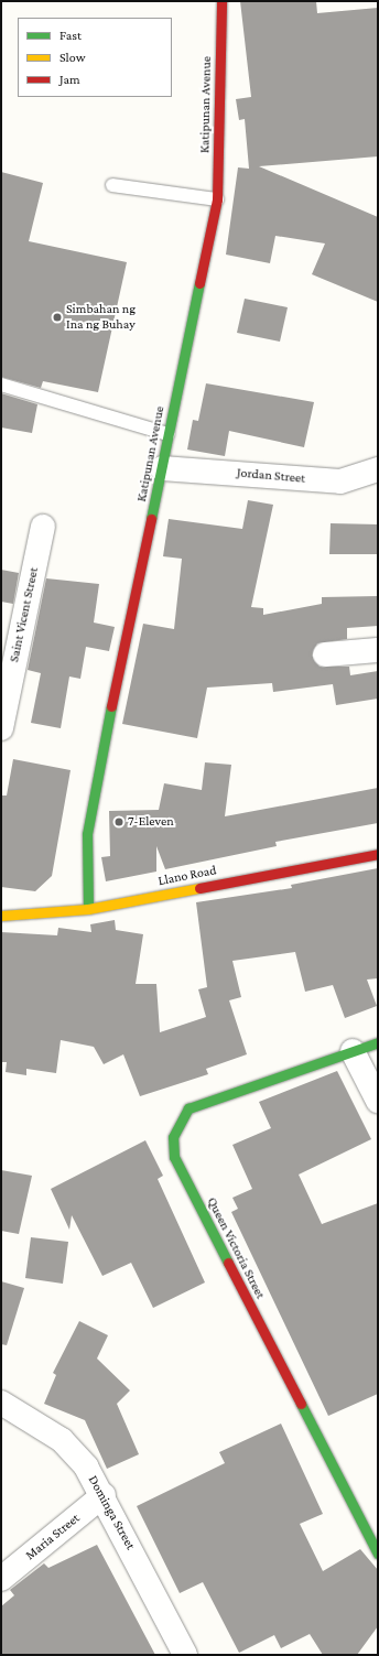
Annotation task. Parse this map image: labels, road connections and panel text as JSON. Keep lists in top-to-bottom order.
{
  "streets": {
    "street": [
      "Katipunan Avenue",
      "Jordan Street",
      "Saint Vicent Street",
      "Llano Road",
      "Queen Victoria Street",
      "Dominga Street",
      "Maria Street"
    ]
  },
  "crossings": [
    ["Katipunan Avenue", "Jordan Street"],
    ["Katipunan Avenue", "Llano Road"],
    ["Dominga Street", "Maria Street"]
  ],
  "places": ["Simbahan ng Ina ng Buhay", "7-Eleven"],
  "legend": ["Fast", "Slow", "Jam"]
}
